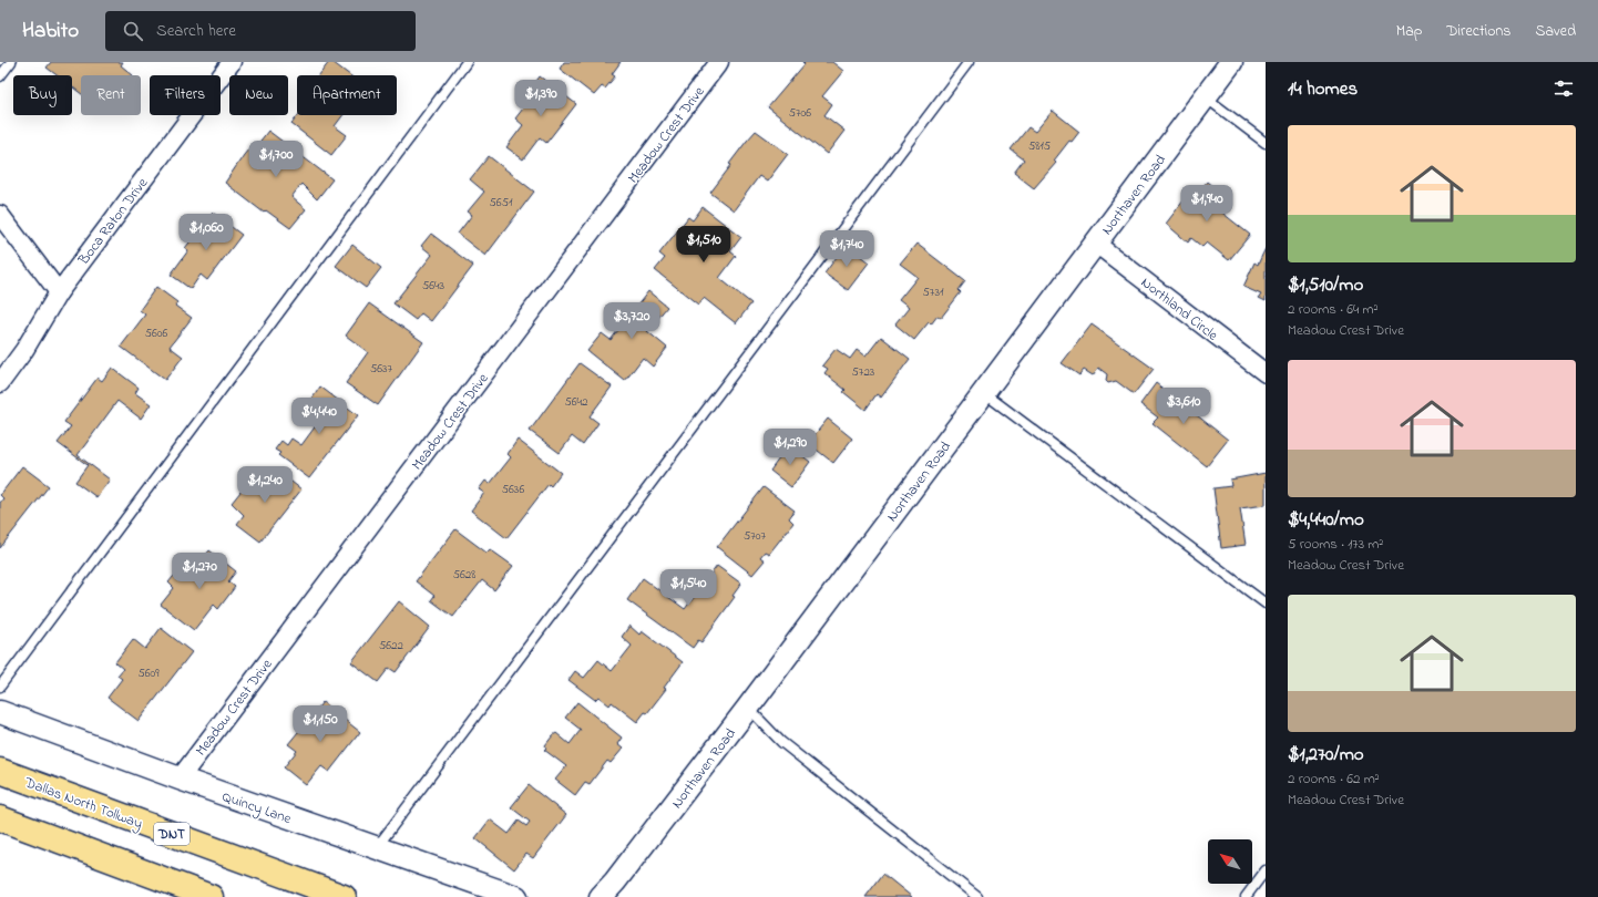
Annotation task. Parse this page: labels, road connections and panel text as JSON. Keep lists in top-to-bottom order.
{
  "streets": {
    "highway": ["Dallas North Tollway", "DNT"],
    "street": [
      "Meadow Crest Drive",
      "Northaven Road",
      "Boca Raton Drive",
      "Northland Circle",
      "Quincy Lane"
    ]
  },
  "crossings": [
    ["Meadow Crest Drive", "Quincy Lane"],
    ["Northaven Road", "Northland Circle"]
  ],
  "house_numbers": [
    "5706",
    "5815",
    "5651",
    "5643",
    "5731",
    "5606",
    "5637",
    "5723",
    "5642",
    "5636",
    "5707",
    "5628",
    "5622",
    "5609"
  ],
  "north": "top left",
  "page": {
    "header": "Habito",
    "search": "Search here",
    "nav": ["Map", "Directions", "Saved"],
    "heading": "14 homes",
    "chip": [
      "Buy",
      "Rent",
      "Filters",
      "New",
      "Apartment"
    ],
    "price": [
      "$1,390",
      "$1,700",
      "$1,940",
      "$1,060",
      "$1,510",
      "$1,740",
      "$3,720",
      "$3,610",
      "$4,440",
      "$1,290",
      "$1,240",
      "$1,270",
      "$1,540",
      "$1,150"
    ],
    "list": [
      {
        "name": "$1,510/mo",
        "note": "2 rooms · 64 m² · Meadow Crest Drive"
      },
      {
        "name": "$4,440/mo",
        "note": "5 rooms · 173 m² · Meadow Crest Drive"
      },
      {
        "name": "$1,270/mo",
        "note": "2 rooms · 62 m² · Meadow Crest Drive"
      }
    ]
  }
}
